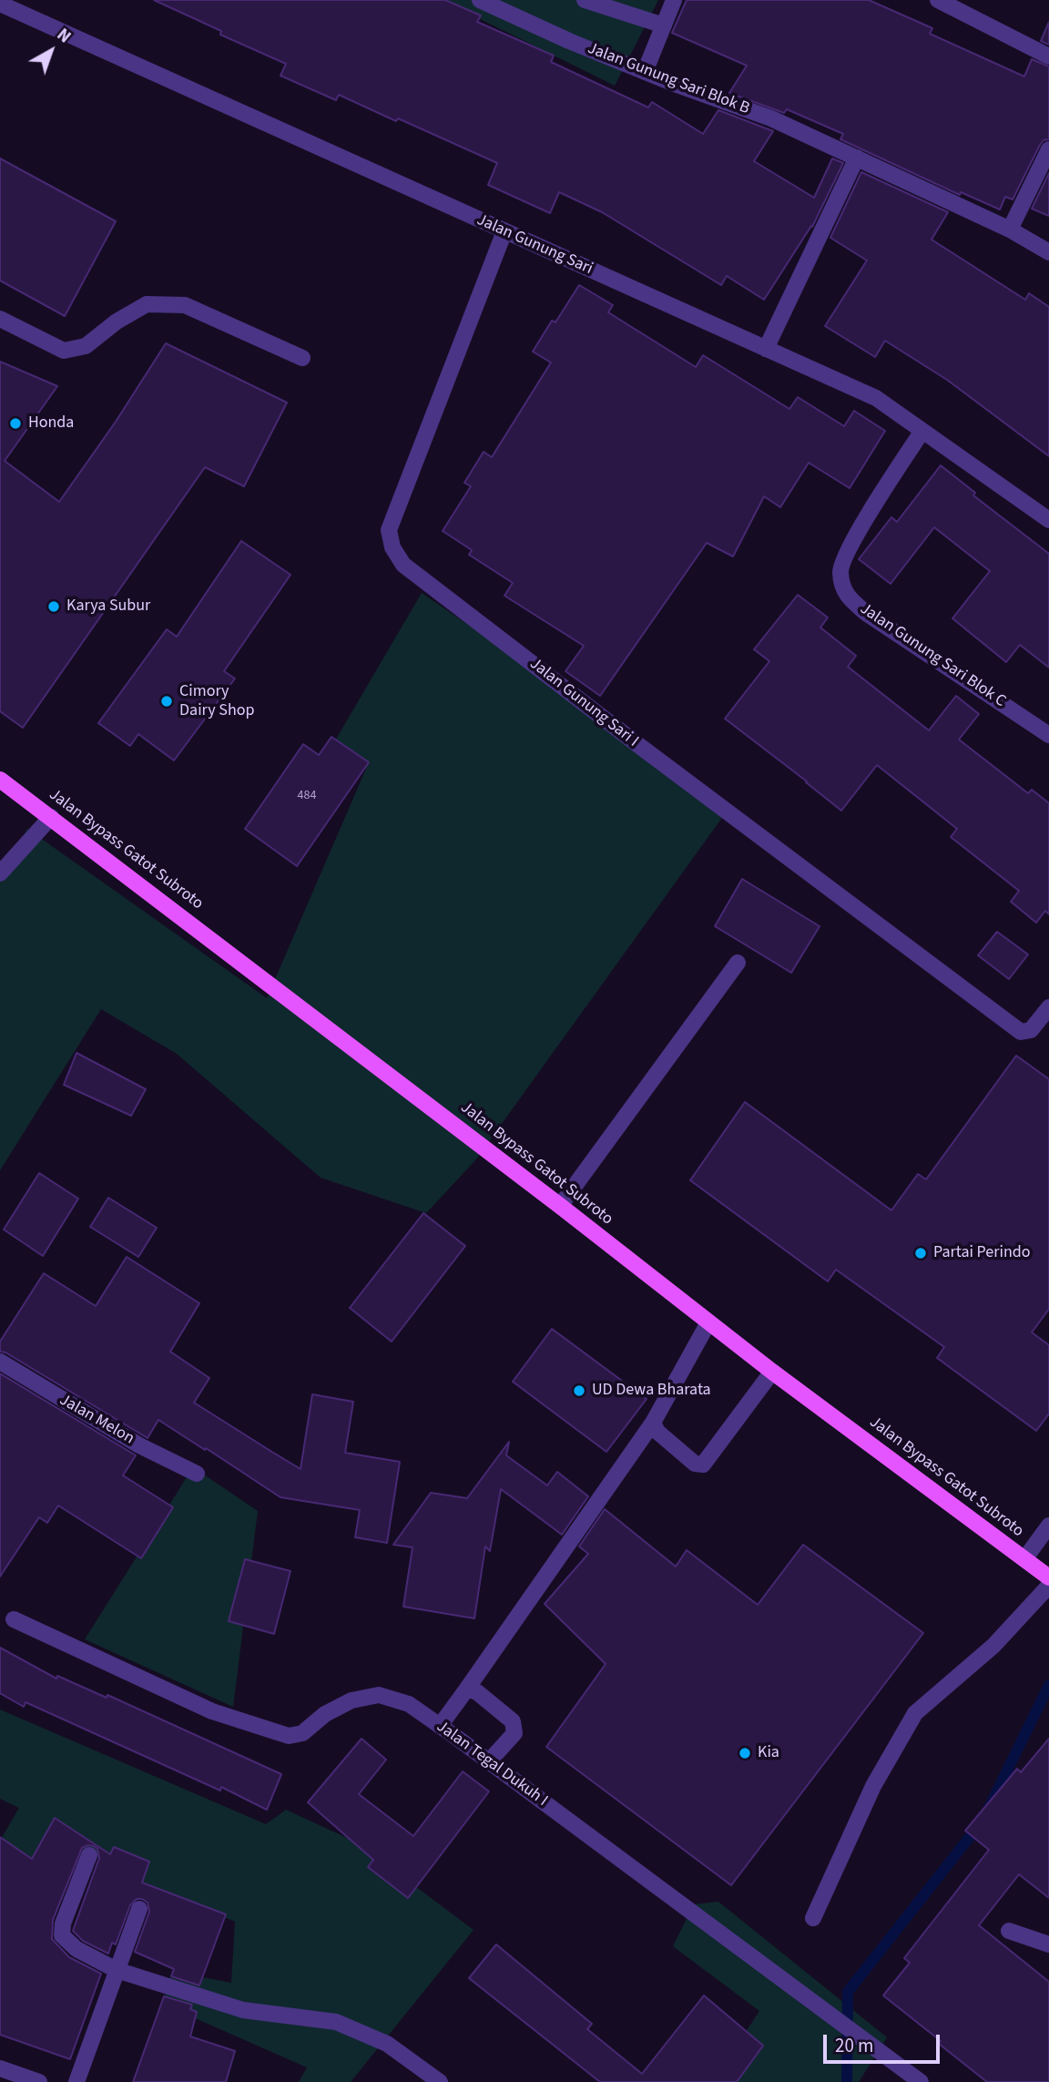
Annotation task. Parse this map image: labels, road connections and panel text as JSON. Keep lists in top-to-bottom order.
{
  "streets": {
    "main road": ["Jalan Bypass Gatot Subroto"],
    "street": [
      "Jalan Gunung Sari Blok B",
      "Jalan Gunung Sari",
      "Jalan Gunung Sari Blok C",
      "Jalan Gunung Sari I",
      "Jalan Melon",
      "Jalan Tegal Dukuh I"
    ]
  },
  "crossings": [
    ["Jalan Gunung Sari", "Jalan Gunung Sari Blok C"],
    ["Jalan Gunung Sari", "Jalan Gunung Sari I"]
  ],
  "places": [
    "Honda",
    "Karya Subur",
    "Cimory Dairy Shop",
    "Partai Perindo",
    "UD Dewa Bharata",
    "Kia"
  ],
  "house_numbers": ["484"],
  "scale_bar": "20 m",
  "north": "top right"
}
